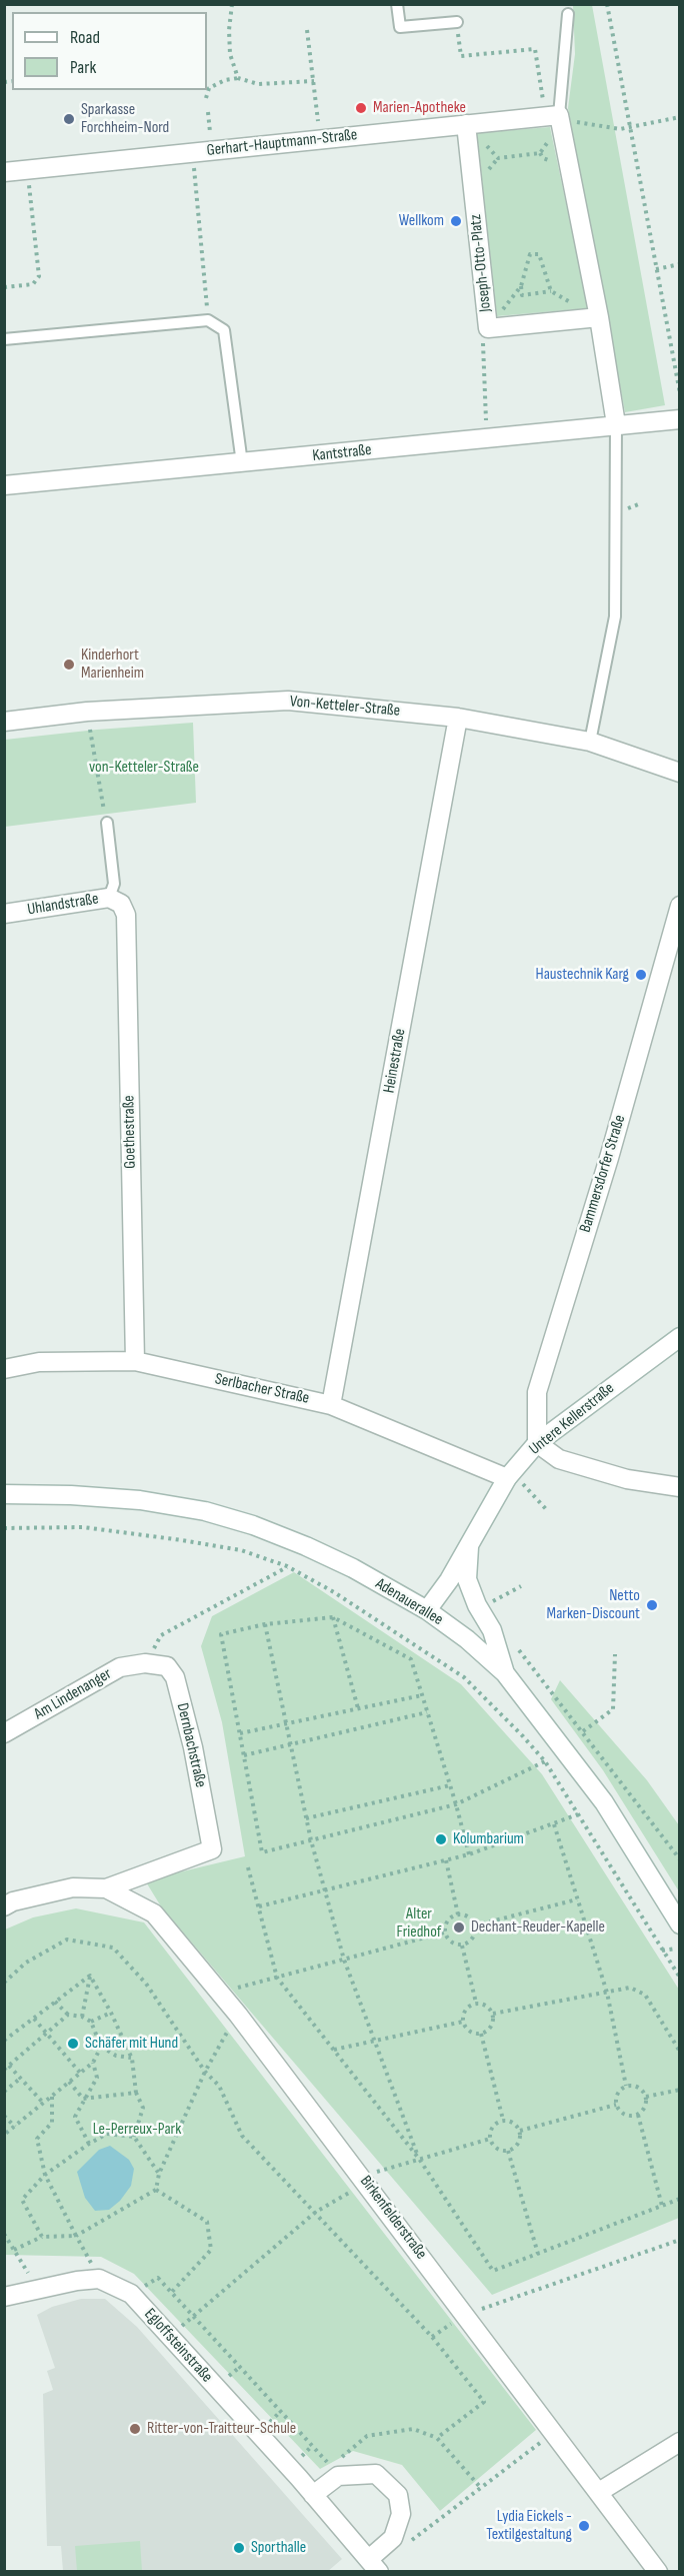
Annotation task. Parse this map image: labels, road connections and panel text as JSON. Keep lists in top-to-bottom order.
{
  "streets": {
    "street": [
      "Gerhart-Hauptmann-Straße",
      "Joseph-Otto-Platz",
      "Kantstraße",
      "Von-Ketteler-Straße",
      "Uhlandstraße",
      "Heinestraße",
      "Goethestraße",
      "Bammersdorfer Straße",
      "Serlbacher Straße",
      "Untere Kellerstraße",
      "Adenauerallee",
      "Am Lindenanger",
      "Dernbachstraße",
      "Birkenfelderstraße",
      "Egloffsteinstraße"
    ]
  },
  "crossings": [
    ["Gerhart-Hauptmann-Straße", "Joseph-Otto-Platz"],
    ["Von-Ketteler-Straße", "Heinestraße"],
    ["Uhlandstraße", "Goethestraße"],
    ["Heinestraße", "Serlbacher Straße"],
    ["Goethestraße", "Serlbacher Straße"],
    ["Bammersdorfer Straße", "Untere Kellerstraße"],
    ["Serlbacher Straße", "Untere Kellerstraße"],
    ["Untere Kellerstraße", "Adenauerallee"],
    ["Am Lindenanger", "Dernbachstraße"],
    ["Dernbachstraße", "Birkenfelderstraße"]
  ],
  "parks": ["von-Ketteler-Straße", "Alter Friedhof", "Le-Perreux-Park"],
  "places": [
    "Marien-Apotheke",
    "Sparkasse Forchheim-Nord",
    "Wellkom",
    "Kinderhort Marienheim",
    "Haustechnik Karg",
    "Netto Marken-Discount",
    "Kolumbarium",
    "Dechant-Reuder-Kapelle",
    "Schäfer mit Hund",
    "Ritter-von-Traitteur-Schule",
    "Lydia Eickels - Textilgestaltung",
    "Sporthalle"
  ],
  "legend": ["Road", "Park"]
}
